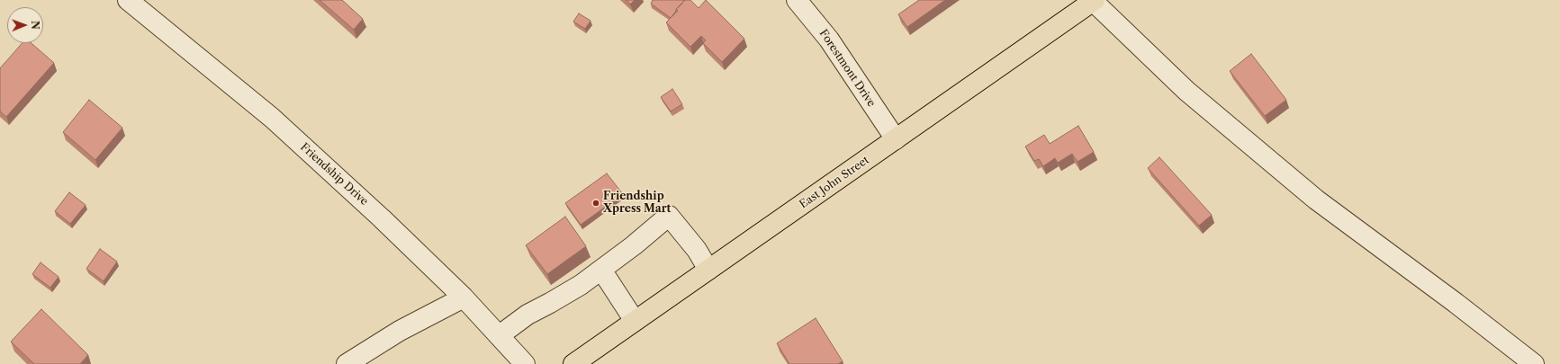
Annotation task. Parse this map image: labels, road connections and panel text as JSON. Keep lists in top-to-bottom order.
{
  "streets": {
    "main road": ["East John Street"],
    "street": ["Forestmont Drive", "Friendship Drive"]
  },
  "crossings": [
    ["Forestmont Drive", "East John Street"]
  ],
  "places": ["Friendship Xpress Mart"],
  "north": "right"
}
